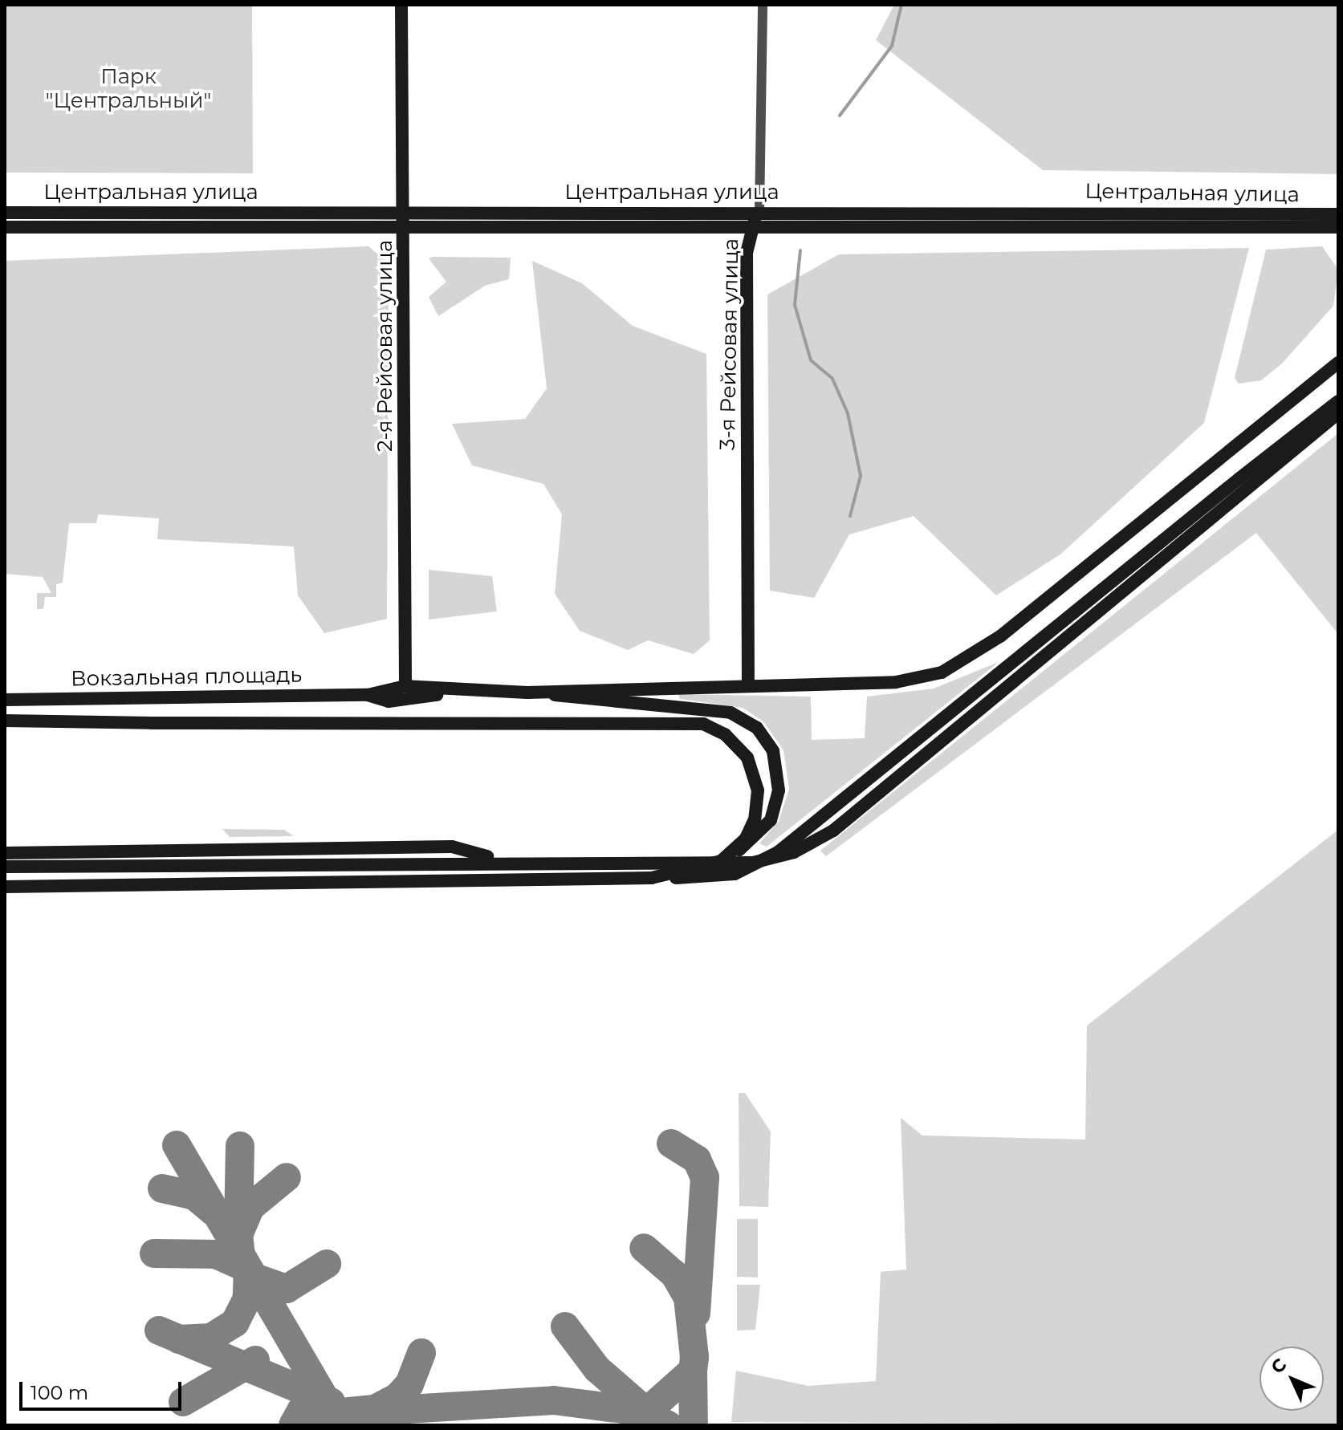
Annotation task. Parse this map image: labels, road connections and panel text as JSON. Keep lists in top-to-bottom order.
{
  "streets": {
    "main road": [
      "Центральная улица",
      "3-я Рейсовая улица",
      "2-я Рейсовая улица",
      "Вокзальная площадь"
    ]
  },
  "crossings": [
    ["Центральная улица", "3-я Рейсовая улица"],
    ["Центральная улица", "2-я Рейсовая улица"],
    ["3-я Рейсовая улица", "Вокзальная площадь"],
    ["2-я Рейсовая улица", "Вокзальная площадь"]
  ],
  "parks": ["Парк \"Центральный\""],
  "scale_bar": "100 m",
  "north": "top left"
}
